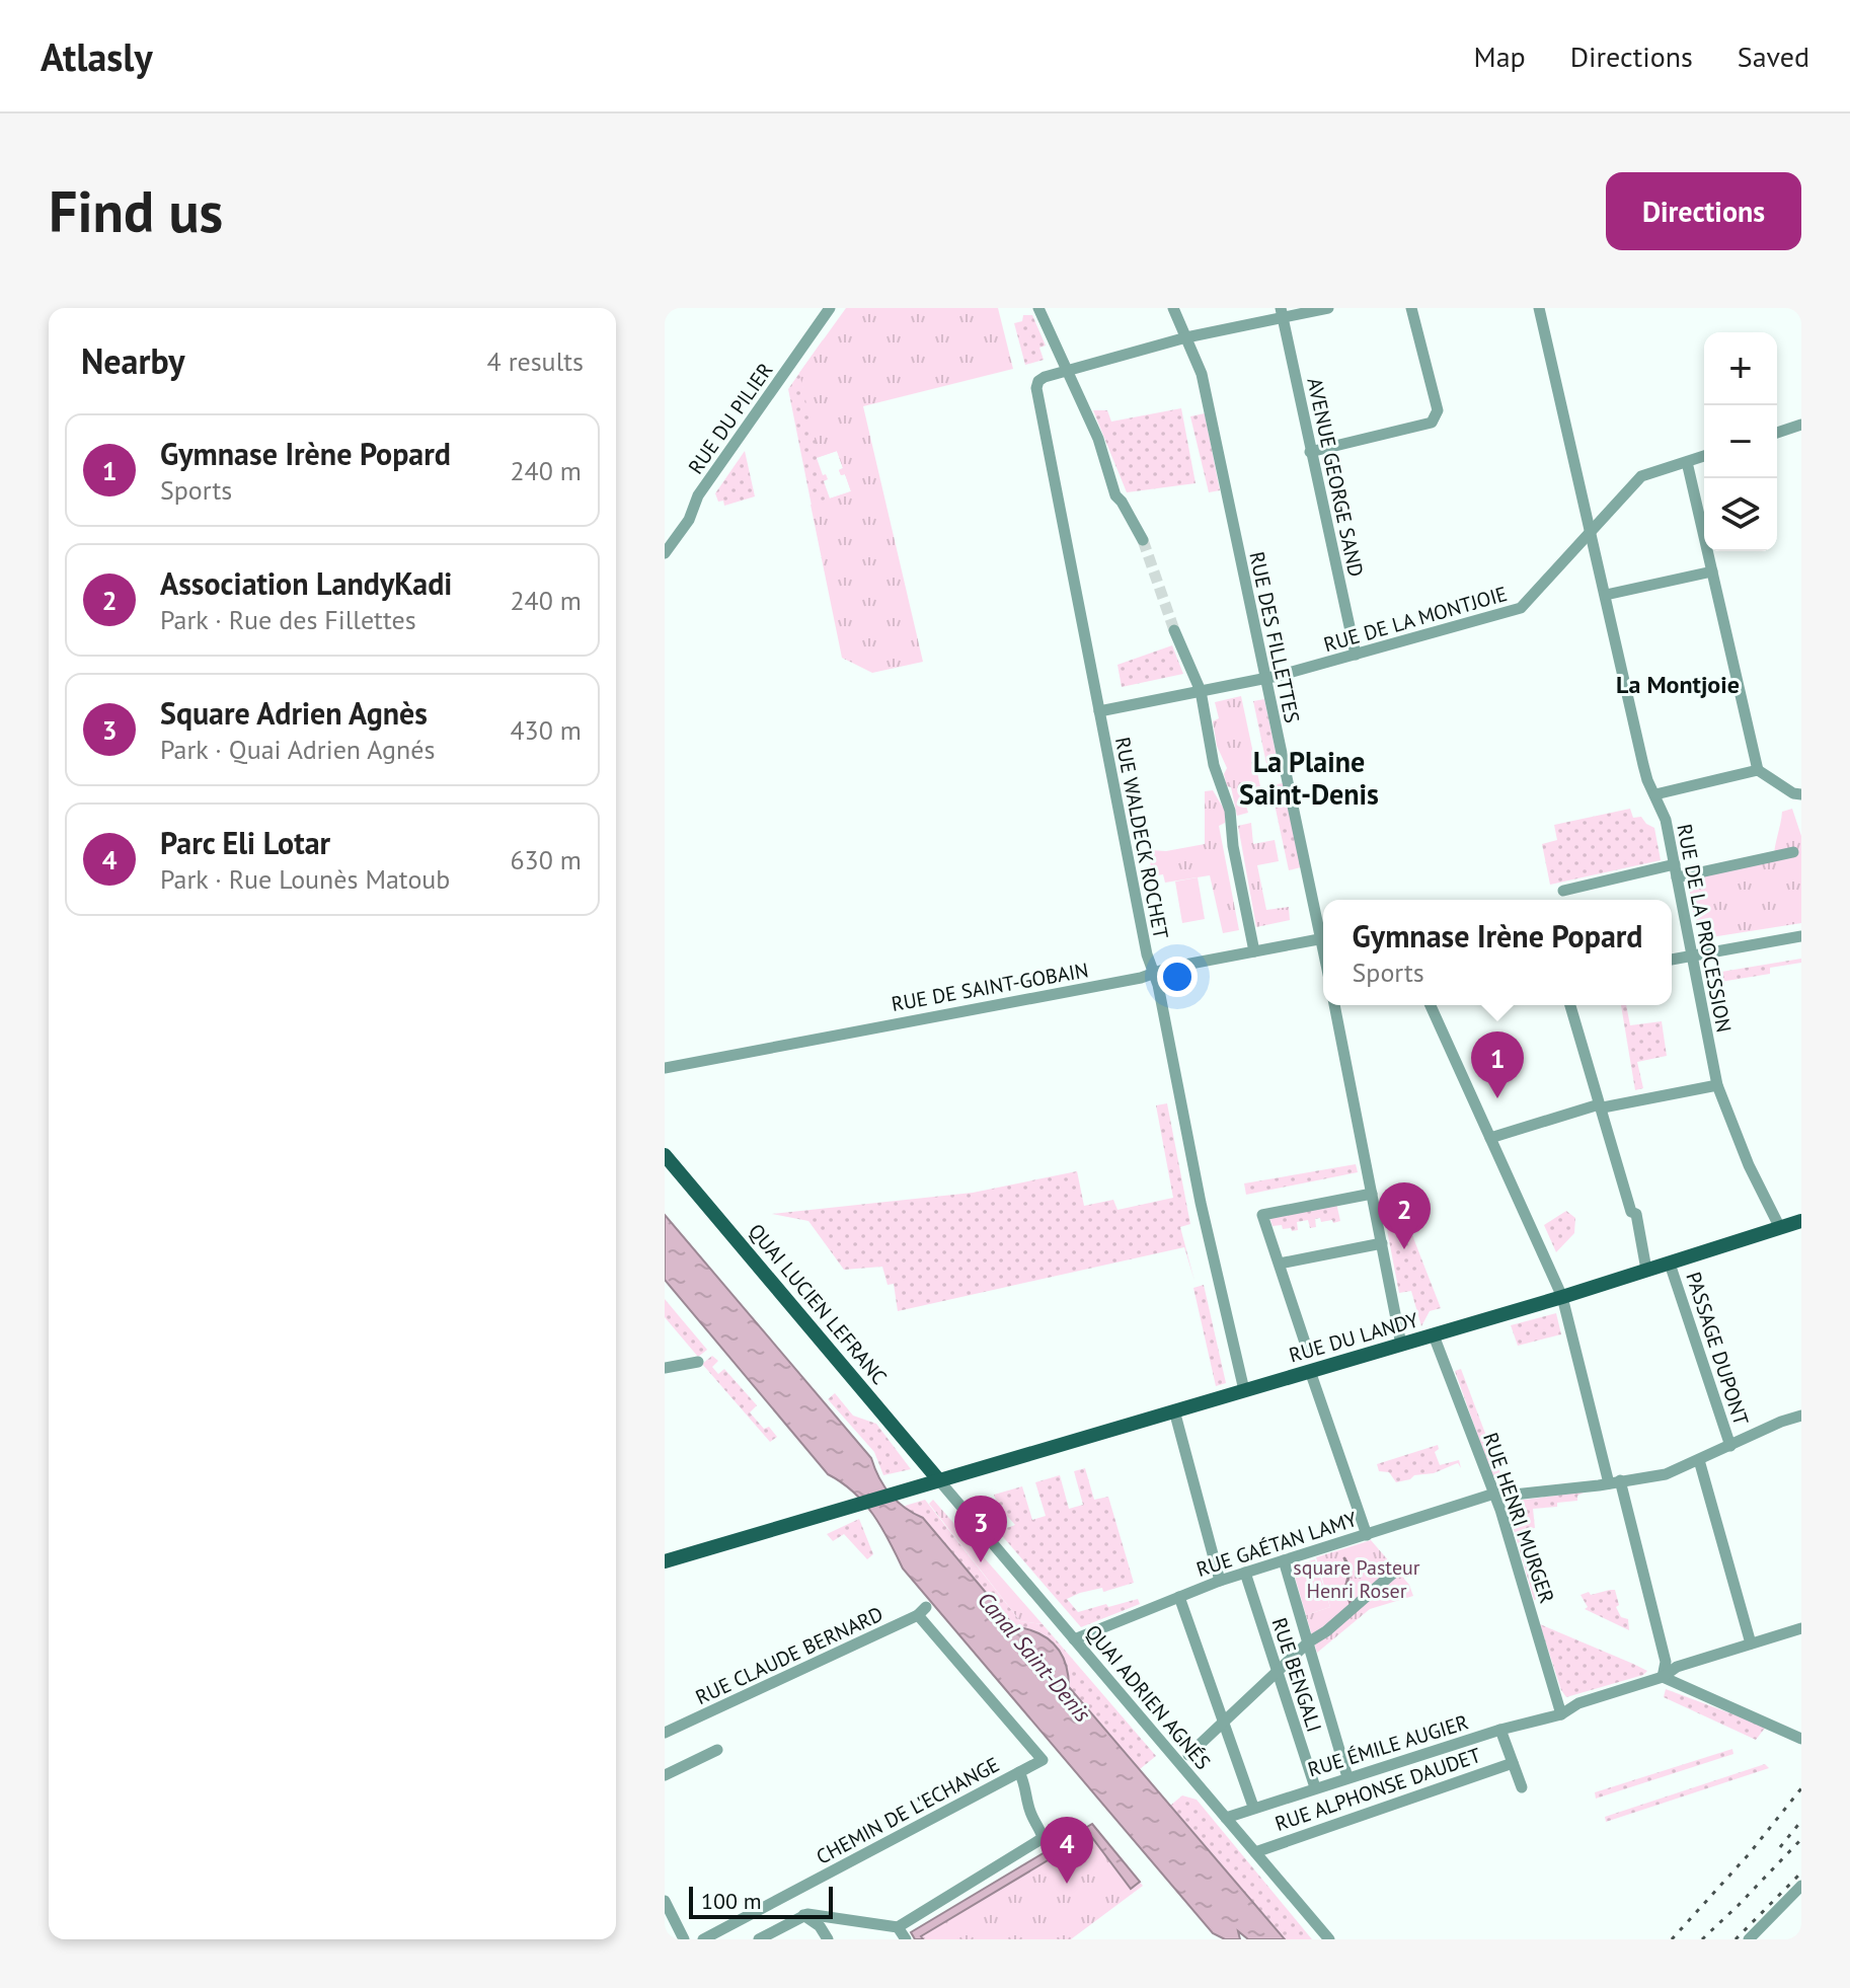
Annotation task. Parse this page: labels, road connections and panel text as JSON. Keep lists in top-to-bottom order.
{
  "streets": {
    "main road": ["QUAI LUCIEN LEFRANC", "RUE DU LANDY"],
    "street": [
      "RUE DU PILIER",
      "AVENUE GEORGE SAND",
      "RUE DE LA MONTJOIE",
      "RUE DES FILLETTES",
      "RUE WALDECK ROCHET",
      "RUE DE LA PROCESSION",
      "RUE DE SAINT-GOBAIN",
      "PASSAGE DUPONT",
      "RUE HENRI MURGER",
      "RUE GAÉTAN LAMY",
      "RUE CLAUDE BERNARD",
      "RUE BENGALI",
      "QUAI ADRIEN AGNÉS",
      "RUE ÉMILE AUGIER",
      "RUE ALPHONSE DAUDET",
      "CHEMIN DE L'ECHANGE"
    ]
  },
  "crossings": [
    ["AVENUE GEORGE SAND", "RUE DE LA MONTJOIE"],
    ["RUE DE LA MONTJOIE", "RUE DES FILLETTES"],
    ["RUE DE LA MONTJOIE", "RUE WALDECK ROCHET"],
    ["RUE DE LA MONTJOIE", "RUE DE LA PROCESSION"],
    ["RUE WALDECK ROCHET", "RUE DE SAINT-GOBAIN"],
    ["RUE WALDECK ROCHET", "RUE DU LANDY"],
    ["RUE DE LA PROCESSION", "RUE DU LANDY"],
    ["QUAI LUCIEN LEFRANC", "RUE DU LANDY"],
    ["QUAI LUCIEN LEFRANC", "QUAI ADRIEN AGNÉS"],
    ["RUE DU LANDY", "PASSAGE DUPONT"],
    ["RUE DU LANDY", "RUE HENRI MURGER"],
    ["RUE DU LANDY", "QUAI ADRIEN AGNÉS"],
    ["PASSAGE DUPONT", "RUE GAÉTAN LAMY"],
    ["RUE HENRI MURGER", "RUE GAÉTAN LAMY"],
    ["RUE HENRI MURGER", "RUE ÉMILE AUGIER"],
    ["RUE GAÉTAN LAMY", "RUE BENGALI"],
    ["RUE GAÉTAN LAMY", "QUAI ADRIEN AGNÉS"],
    ["RUE CLAUDE BERNARD", "CHEMIN DE L'ECHANGE"],
    ["RUE BENGALI", "RUE ÉMILE AUGIER"],
    ["QUAI ADRIEN AGNÉS", "RUE ÉMILE AUGIER"],
    ["QUAI ADRIEN AGNÉS", "RUE ALPHONSE DAUDET"]
  ],
  "districts": ["La Montjoie", "La Plaine Saint-Denis"],
  "water": ["Canal Saint-Denis"],
  "parks": ["square Pasteur Henri Roser"],
  "scale_bar": "100 m",
  "page": {
    "header": "Atlasly",
    "nav": ["Map", "Directions", "Saved"],
    "buttons": "Directions",
    "title": "Find us",
    "heading": ["Nearby", "4 results"],
    "map_buttons": ["+", "−"],
    "list": [
      {
        "mark": "1",
        "name": "Gymnase Irène Popard",
        "note": "Sports",
        "value": "240 m"
      },
      {
        "mark": "2",
        "name": "Association LandyKadi",
        "note": "Park · Rue des Fillettes",
        "value": "240 m"
      },
      {
        "mark": "3",
        "name": "Square Adrien Agnès",
        "note": "Park · Quai Adrien Agnés",
        "value": "430 m"
      },
      {
        "mark": "4",
        "name": "Parc Eli Lotar",
        "note": "Park · Rue Lounès Matoub",
        "value": "630 m"
      }
    ],
    "popup": ["Gymnase Irène Popard", "Sports"],
    "pins": [
      "1",
      "2",
      "3",
      "4"
    ],
    "scale": "100 m"
  }
}
